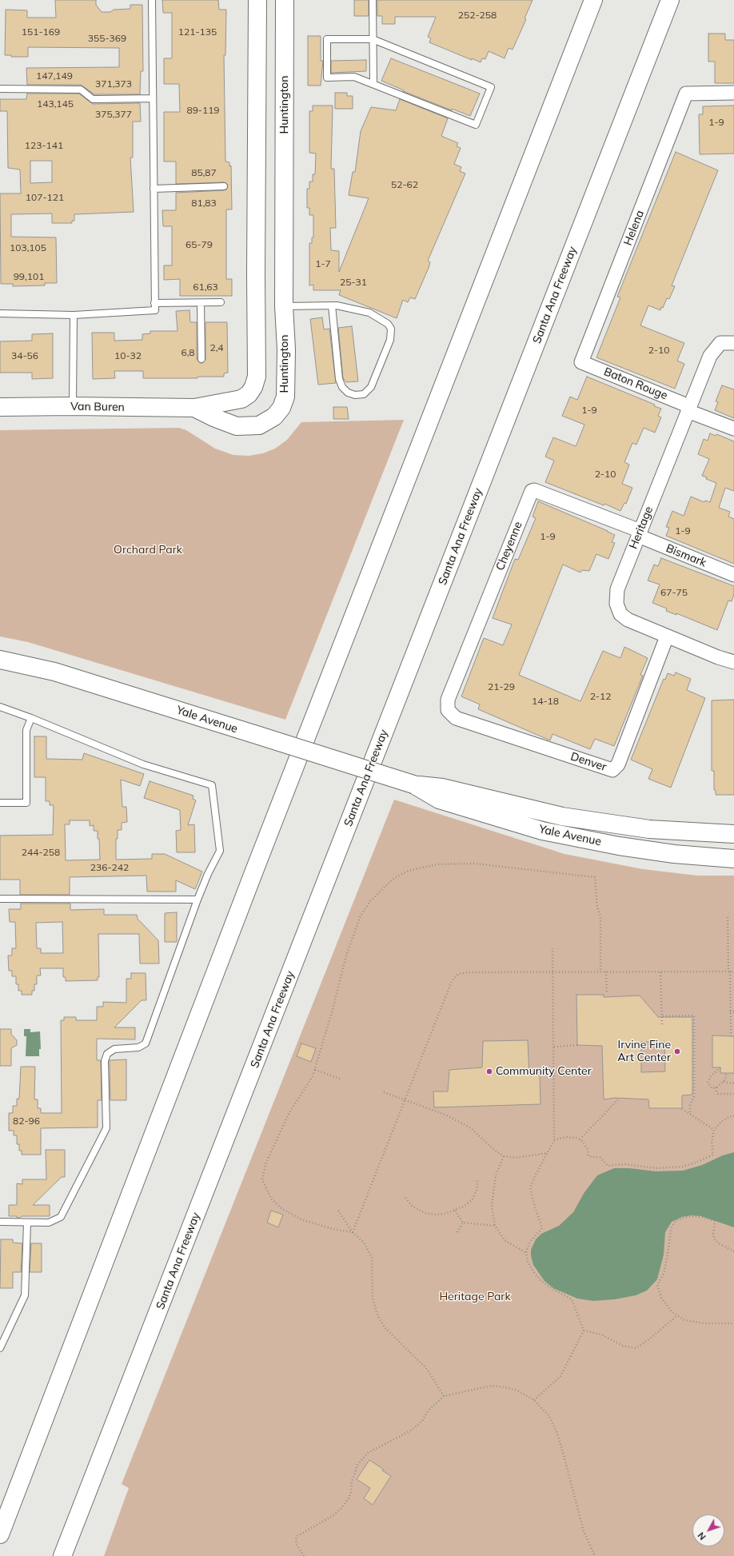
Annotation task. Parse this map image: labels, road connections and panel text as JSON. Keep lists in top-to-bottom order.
{
  "streets": {
    "main road": [
      "Huntington",
      "Santa Ana Freeway",
      "Van Buren",
      "Yale Avenue"
    ],
    "street": [
      "Helena",
      "Baton Rouge",
      "Heritage",
      "Cheyenne",
      "Bismark",
      "Denver"
    ]
  },
  "crossings": [
    ["Huntington", "Van Buren"],
    ["Helena", "Baton Rouge"],
    ["Baton Rouge", "Heritage"],
    ["Heritage", "Cheyenne"],
    ["Heritage", "Bismark"],
    ["Heritage", "Denver"],
    ["Cheyenne", "Bismark"],
    ["Cheyenne", "Denver"]
  ],
  "parks": ["Orchard Park", "Heritage Park"],
  "places": ["Irvine Fine Art Center", "Community Center"],
  "house_numbers": [
    "252-258",
    "151-169",
    "121-135",
    "355-369",
    "147,149",
    "371,373",
    "143,145",
    "89-119",
    "375,377",
    "1-9",
    "123-141",
    "85,87",
    "52-62",
    "107-121",
    "81,83",
    "65-79",
    "103,105",
    "1-7",
    "99,101",
    "25-31",
    "61,63",
    "2,4",
    "2-10",
    "6,8",
    "34-56",
    "10-32",
    "1-9",
    "2-10",
    "1-9",
    "1-9",
    "67-75",
    "21-29",
    "2-12",
    "14-18",
    "244-258",
    "236-242",
    "82-96"
  ],
  "north": "bottom left"
}
